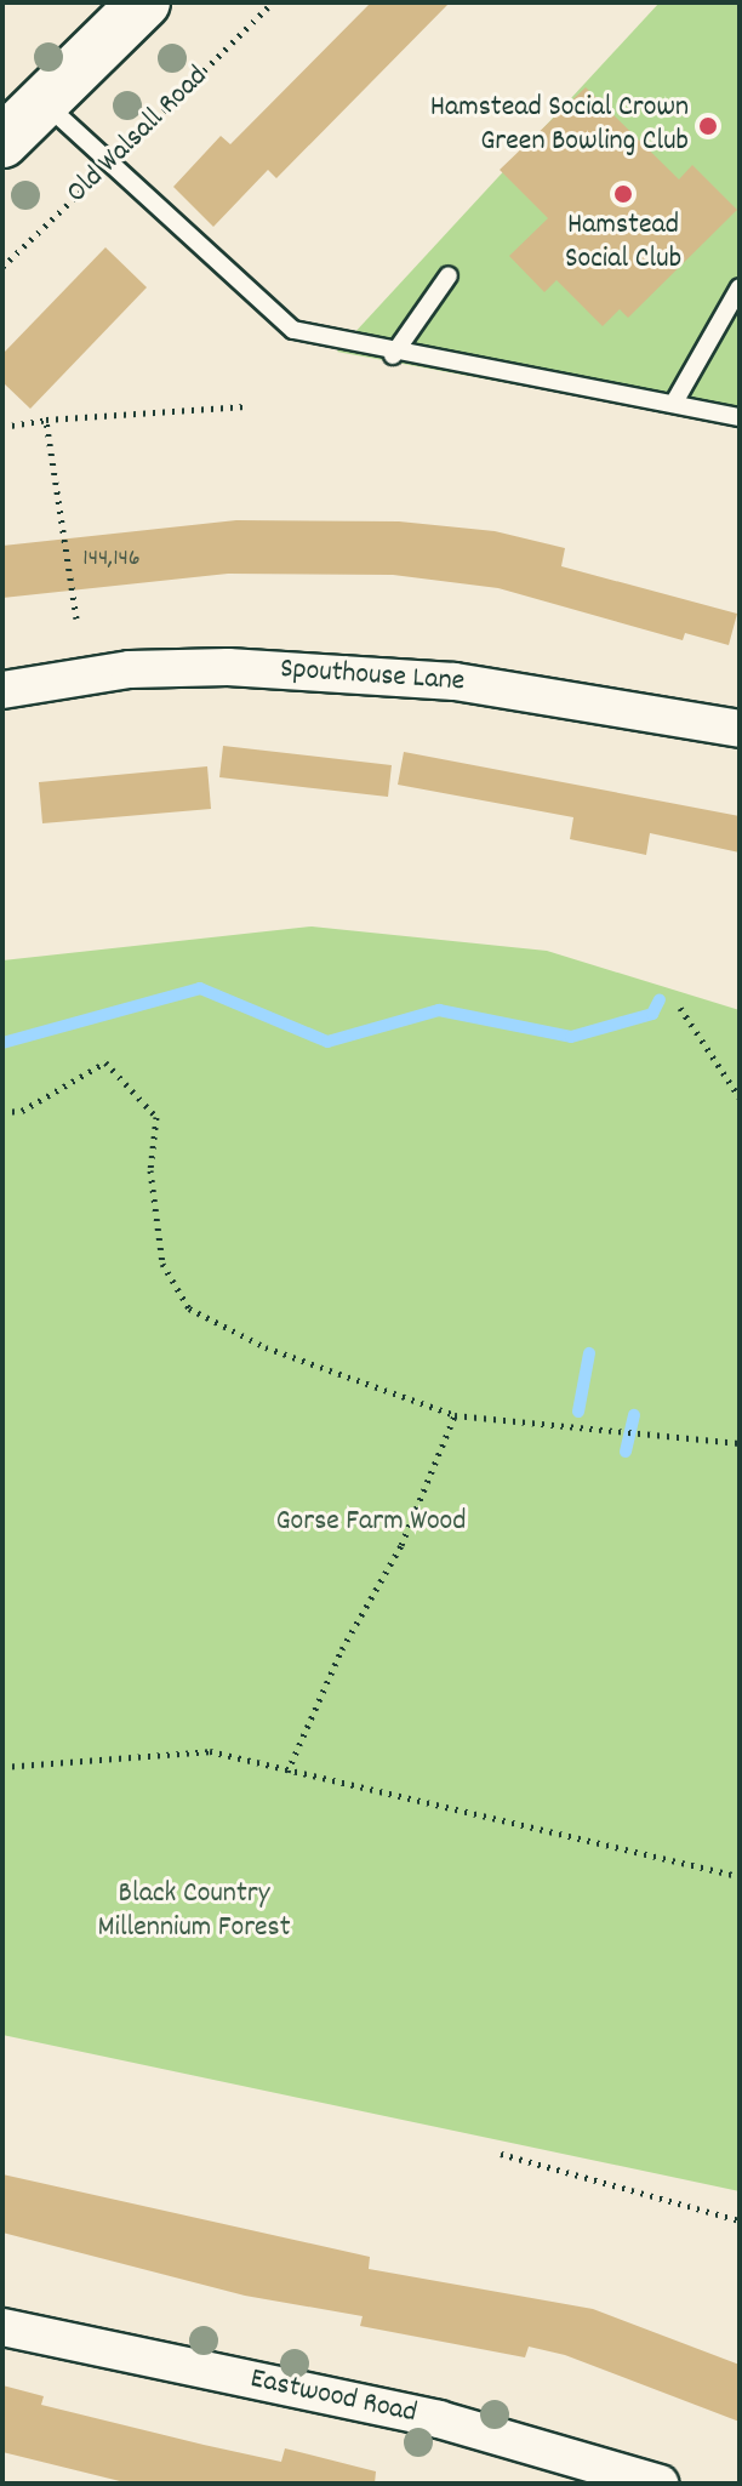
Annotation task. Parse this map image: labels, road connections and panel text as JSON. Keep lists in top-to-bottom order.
{
  "streets": {
    "street": ["Spouthouse Lane", "Eastwood Road"],
    "path": ["Old Walsall Road"]
  },
  "parks": ["Gorse Farm Wood", "Black Country Millennium Forest"],
  "places": ["Hamstead Social Crown Green Bowling Club", "Hamstead Social Club"],
  "house_numbers": ["144,146"]
}
